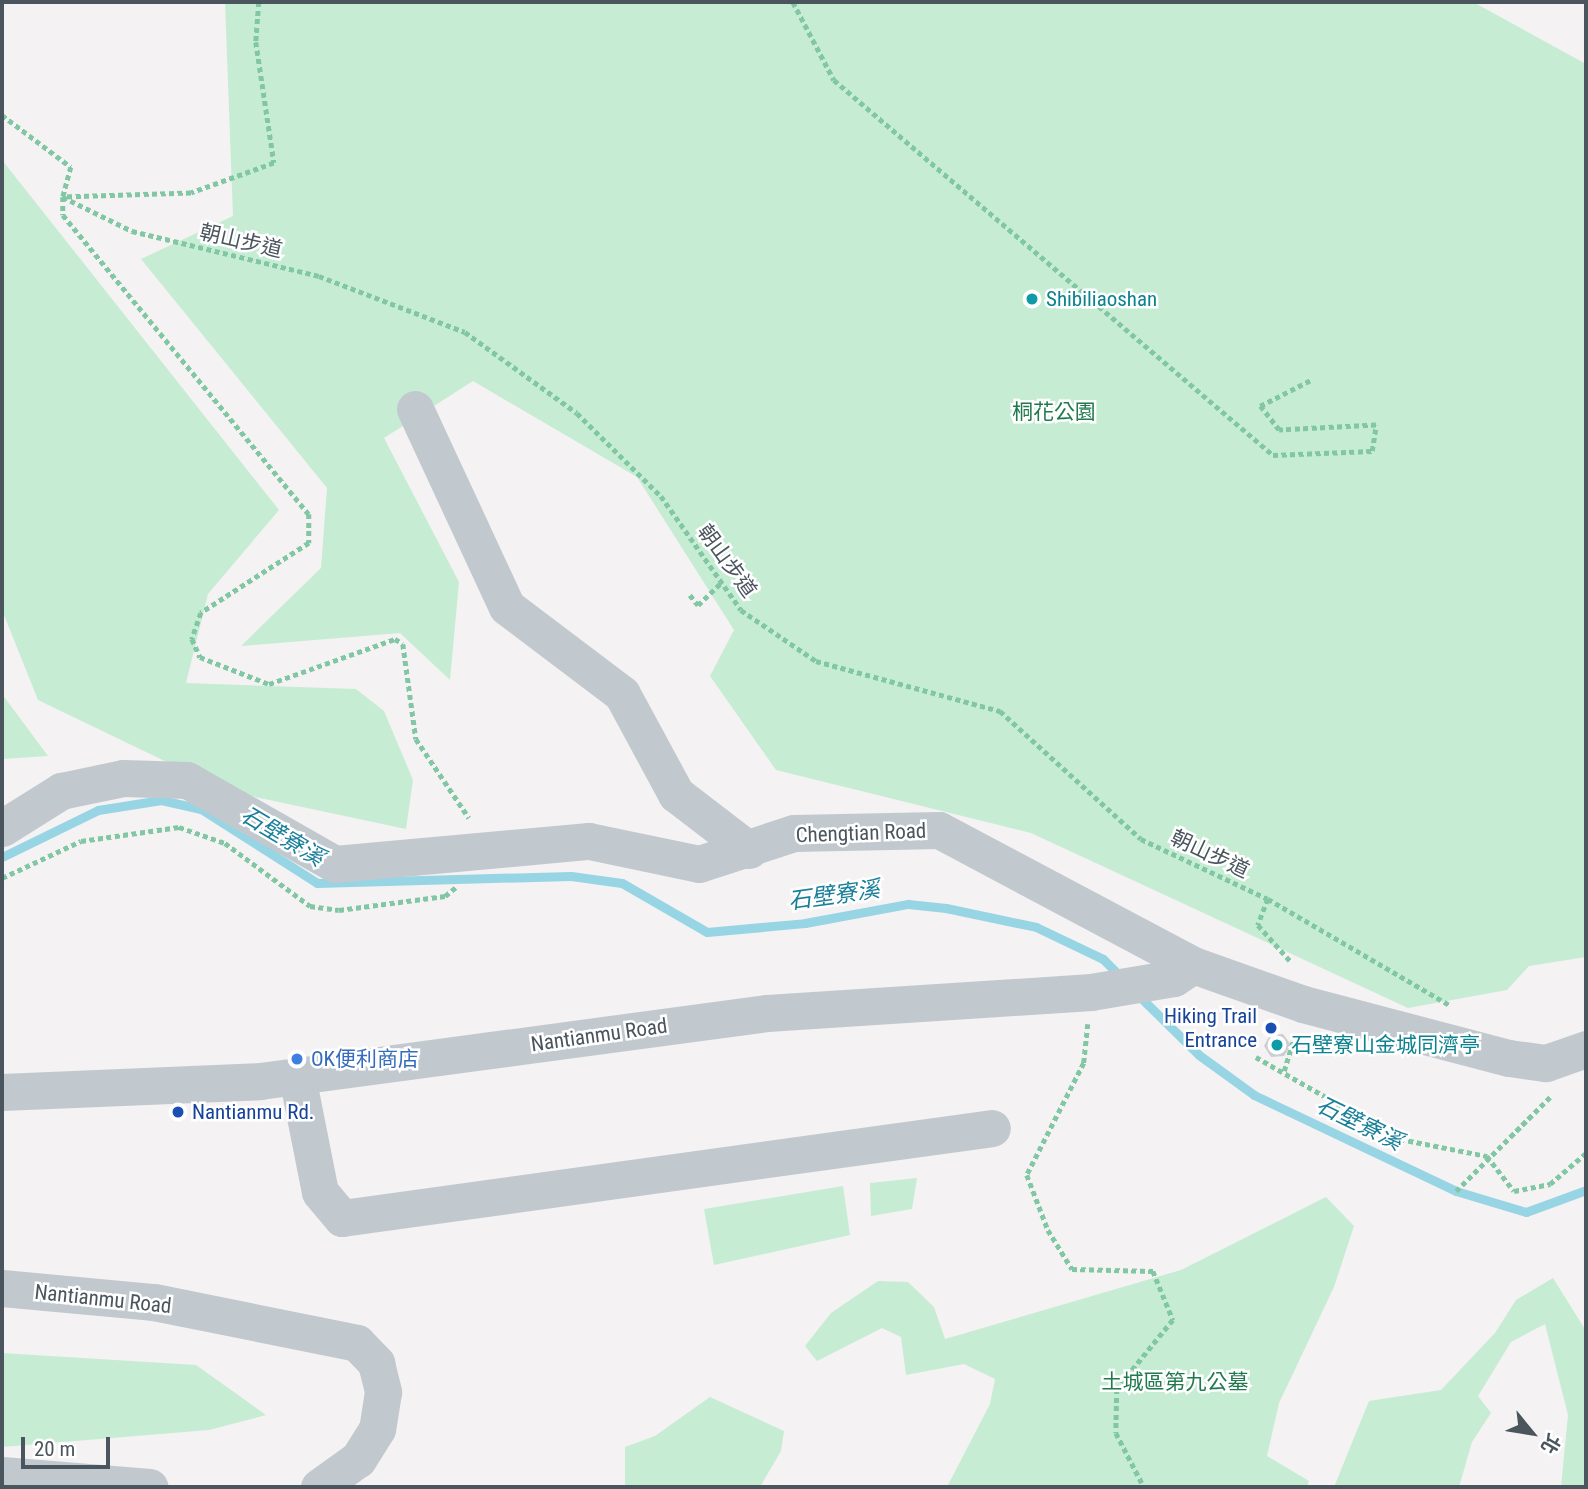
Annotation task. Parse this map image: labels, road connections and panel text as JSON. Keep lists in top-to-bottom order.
{
  "streets": {
    "street": ["Chengtian Road", "Nantianmu Road"],
    "path": ["朝山步道"]
  },
  "crossings": [
    ["Chengtian Road", "Nantianmu Road"]
  ],
  "water": ["石壁寮溪"],
  "parks": ["桐花公園", "土城區第九公墓"],
  "places": [
    "Shibiliaoshan",
    "Hiking Trail Entrance",
    "石壁寮山金城同濟亭",
    "OK便利商店",
    "Nantianmu Rd."
  ],
  "scale_bar": "20 m",
  "north": "bottom right"
}
